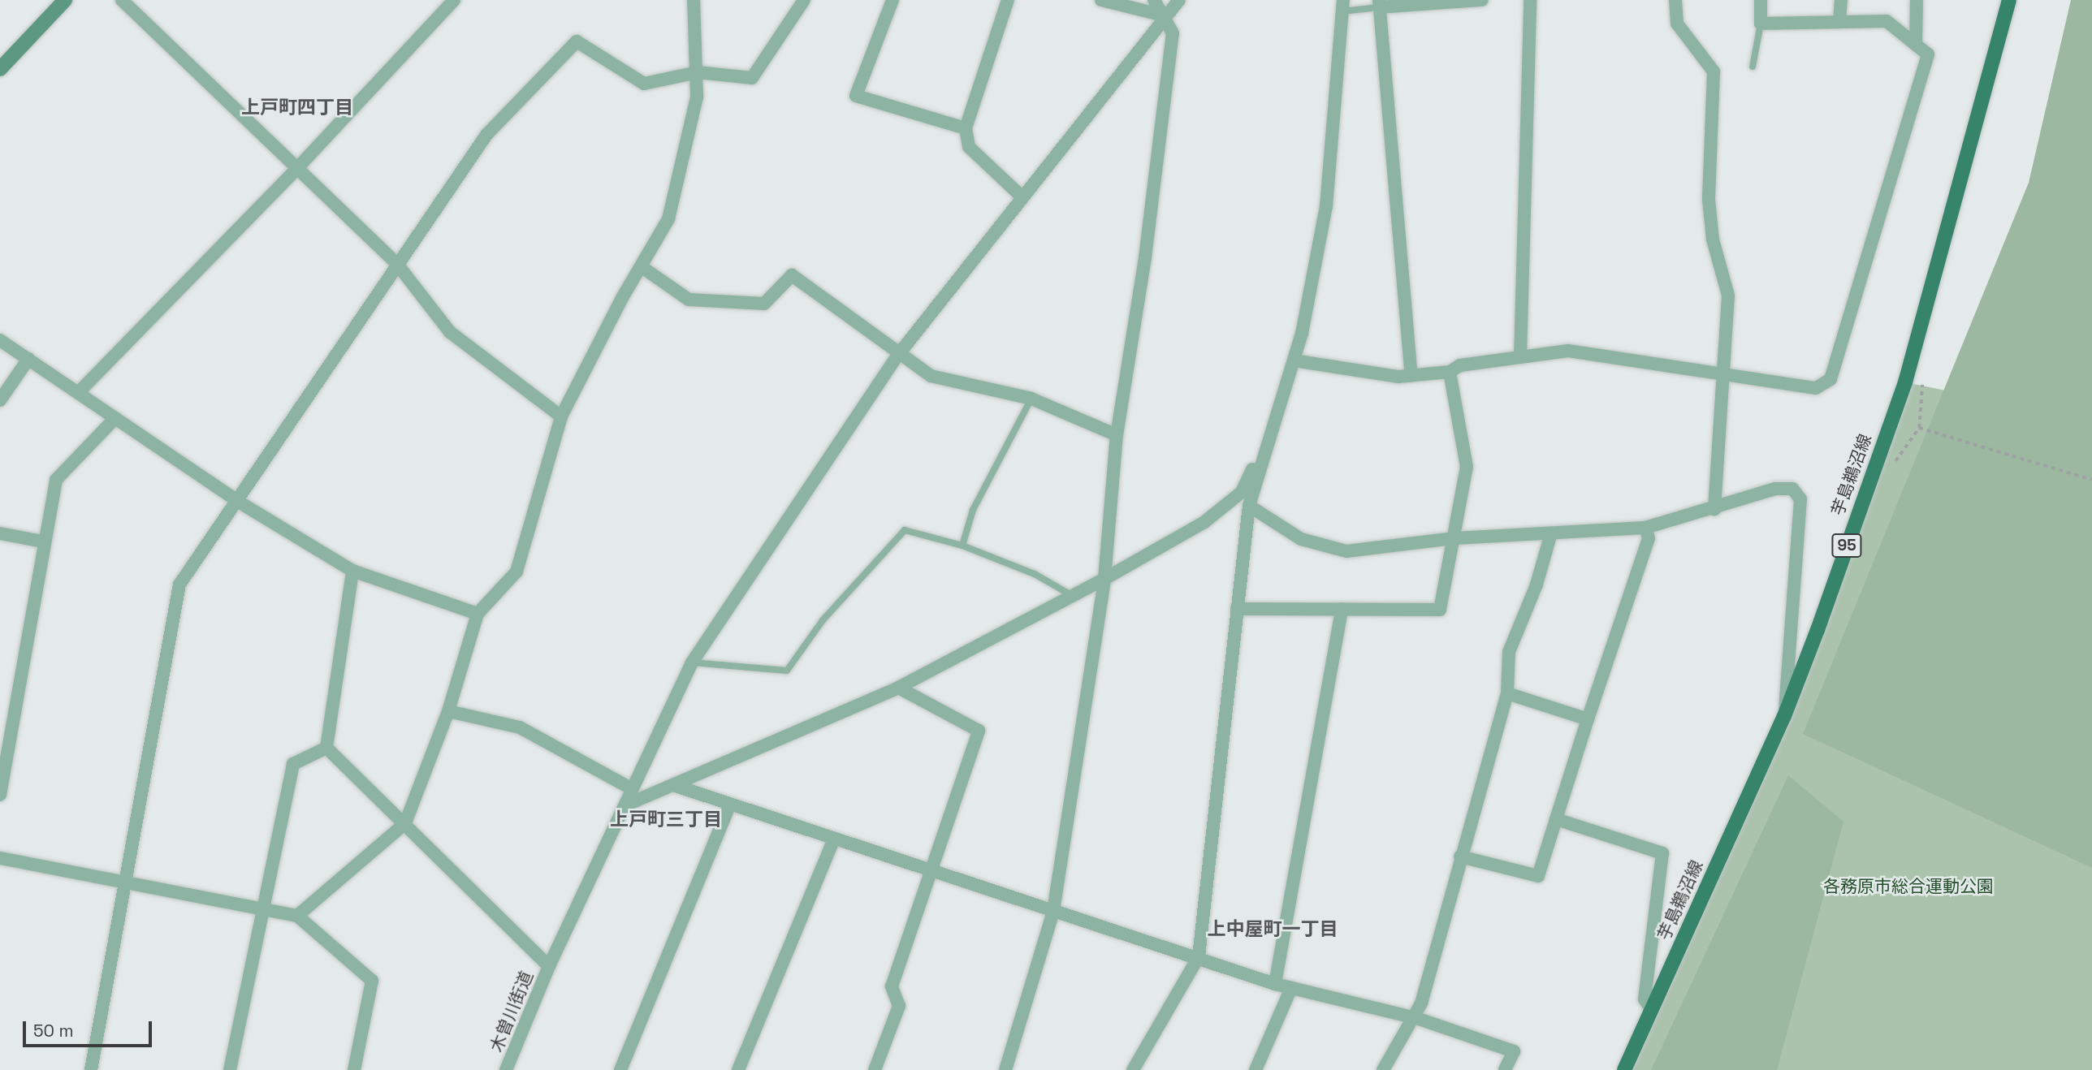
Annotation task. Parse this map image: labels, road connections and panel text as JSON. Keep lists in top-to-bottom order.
{
  "streets": {
    "main road": ["芋島鵜沼線", "95"],
    "street": ["木曽川街道"]
  },
  "districts": ["上戸町四丁目", "上戸町三丁目", "上中屋町一丁目"],
  "parks": ["各務原市総合運動公園"],
  "scale_bar": "50 m"
}
